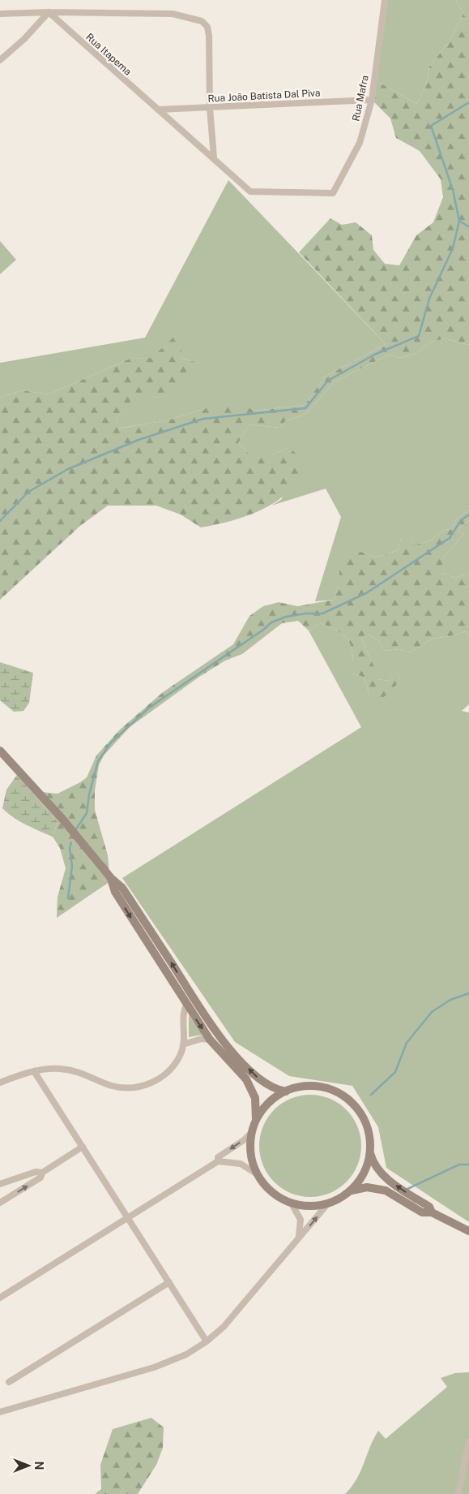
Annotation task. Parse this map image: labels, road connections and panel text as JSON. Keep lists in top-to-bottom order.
{
  "streets": {
    "street": ["Rua Itapema", "Rua João Batista Dal Piva", "Rua Mafra"]
  },
  "crossings": [
    ["Rua Itapema", "Rua João Batista Dal Piva"],
    ["Rua Itapema", "Rua Mafra"],
    ["Rua João Batista Dal Piva", "Rua Mafra"]
  ],
  "north": "right"
}
